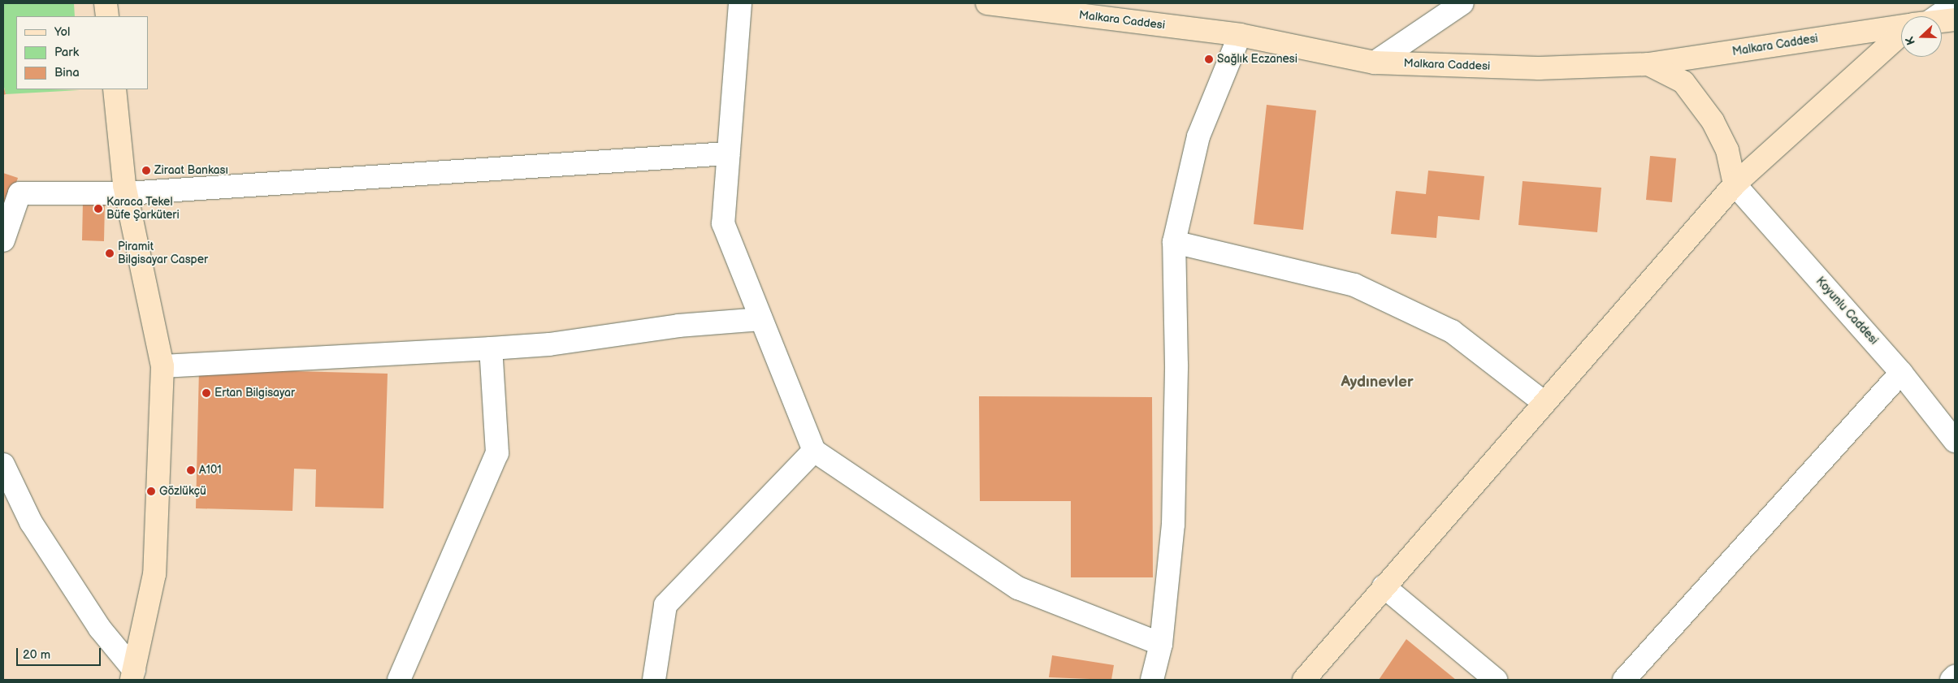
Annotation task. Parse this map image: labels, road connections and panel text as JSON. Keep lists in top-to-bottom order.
{
  "streets": {
    "main road": ["Malkara Caddesi"],
    "street": ["Koyunlu Caddesi"]
  },
  "districts": ["Aydınevler"],
  "places": [
    "Sağlık Eczanesi",
    "Ziraat Bankası",
    "Karaca Tekel Büfe Şarküteri",
    "Piramit Bilgisayar Casper",
    "Ertan Bilgisayar",
    "A101",
    "Gözlükçü"
  ],
  "legend": ["Yol", "Park", "Bina"],
  "scale_bar": "20 m",
  "north": "left"
}
